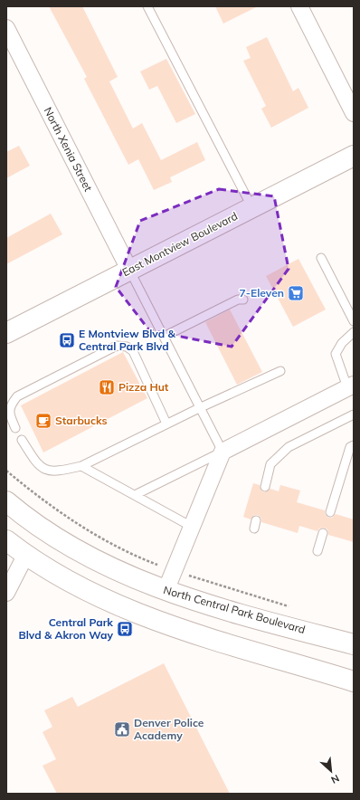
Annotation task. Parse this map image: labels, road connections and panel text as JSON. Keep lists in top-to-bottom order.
{
  "streets": {
    "main road": ["East Montview Boulevard", "North Central Park Boulevard"],
    "street": ["North Xenia Street"]
  },
  "crossings": [
    ["North Xenia Street", "East Montview Boulevard"]
  ],
  "places": {
    "supermarket": ["7-Eleven"],
    "bus stop": ["E Montview Blvd & Central Park Blvd", "Central Park Blvd & Akron Way"],
    "restaurant": ["Pizza Hut"],
    "cafe": ["Starbucks"],
    "public building": ["Denver Police Academy"]
  },
  "north": "bottom right"
}
